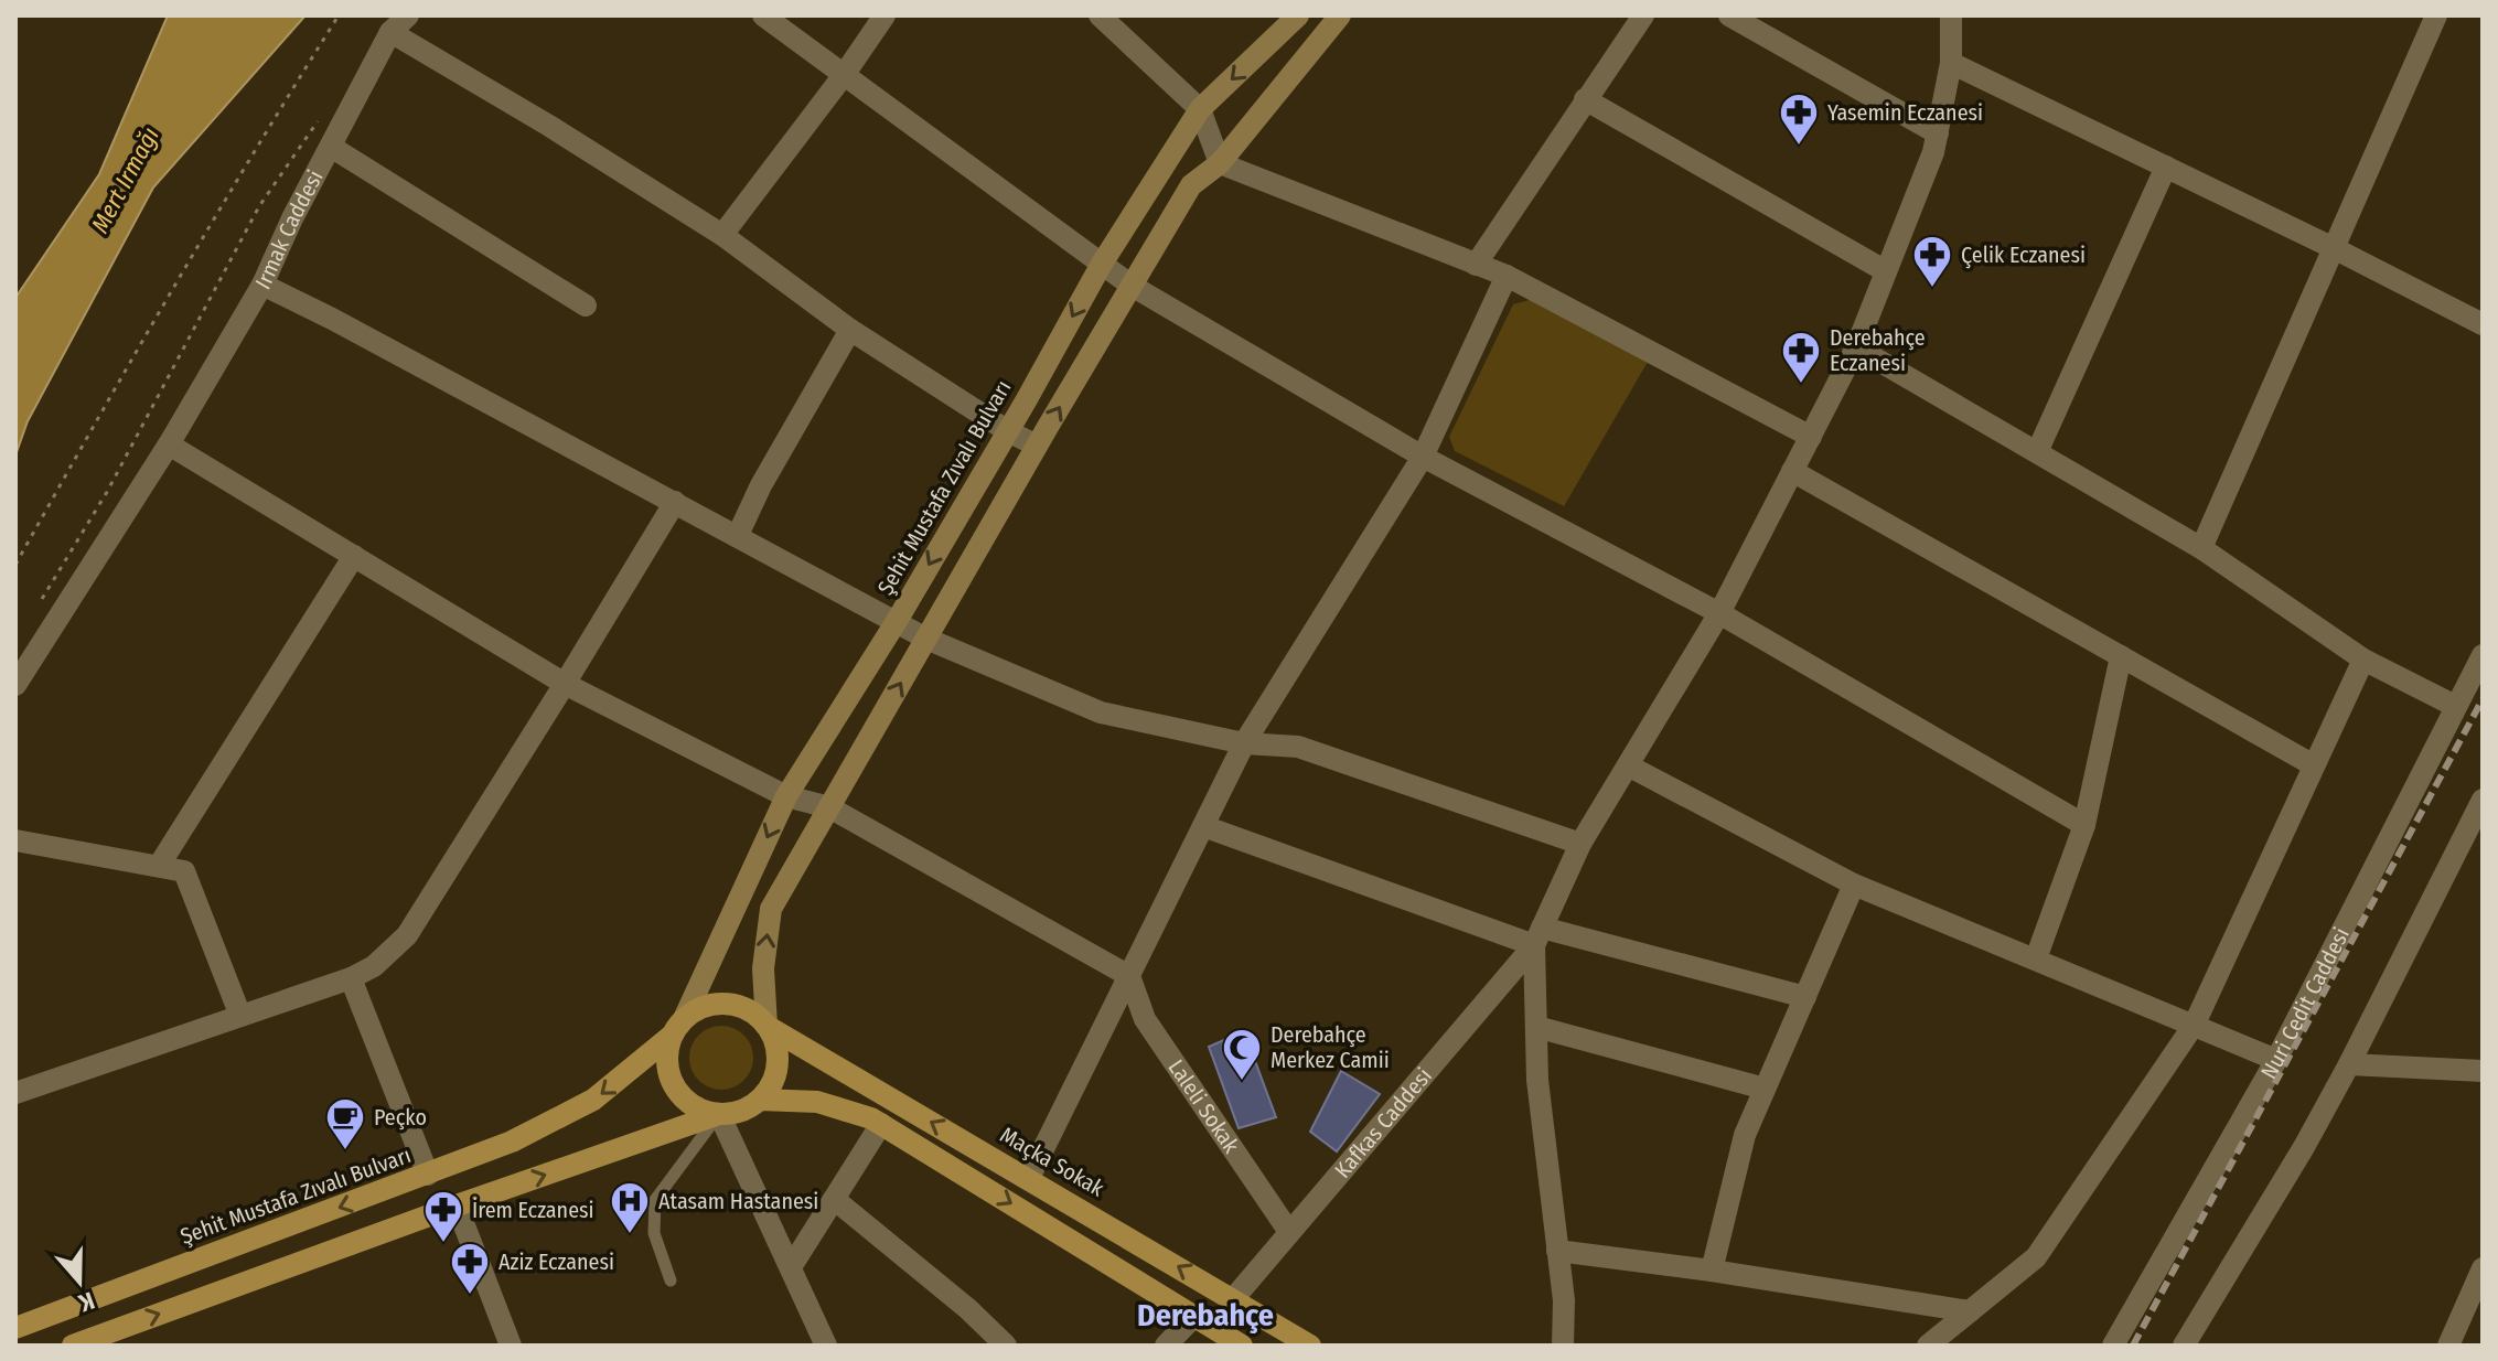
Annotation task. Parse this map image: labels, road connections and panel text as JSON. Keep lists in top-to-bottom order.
{
  "streets": {
    "main road": ["Şehit Mustafa Zıvalı Bulvarı", "Maçka Sokak"],
    "street": [
      "Irmak Caddesi",
      "Nuri Cedit Caddesi",
      "Laleli Sokak",
      "Kafkas Caddesi"
    ]
  },
  "crossings": [
    ["Şehit Mustafa Zıvalı Bulvarı", "Maçka Sokak"],
    ["Laleli Sokak", "Kafkas Caddesi"],
    ["Kafkas Caddesi", "Maçka Sokak"]
  ],
  "districts": ["Derebahçe"],
  "water": ["Mert Irmağı"],
  "places": {
    "pharmacy": [
      "Yasemin Eczanesi",
      "Çelik Eczanesi",
      "Derebahçe Eczanesi",
      "İrem Eczanesi",
      "Aziz Eczanesi"
    ],
    "mosque": ["Derebahçe Merkez Camii"],
    "cafe": ["Peçko"],
    "hospital": ["Atasam Hastanesi"]
  },
  "north": "bottom"
}
